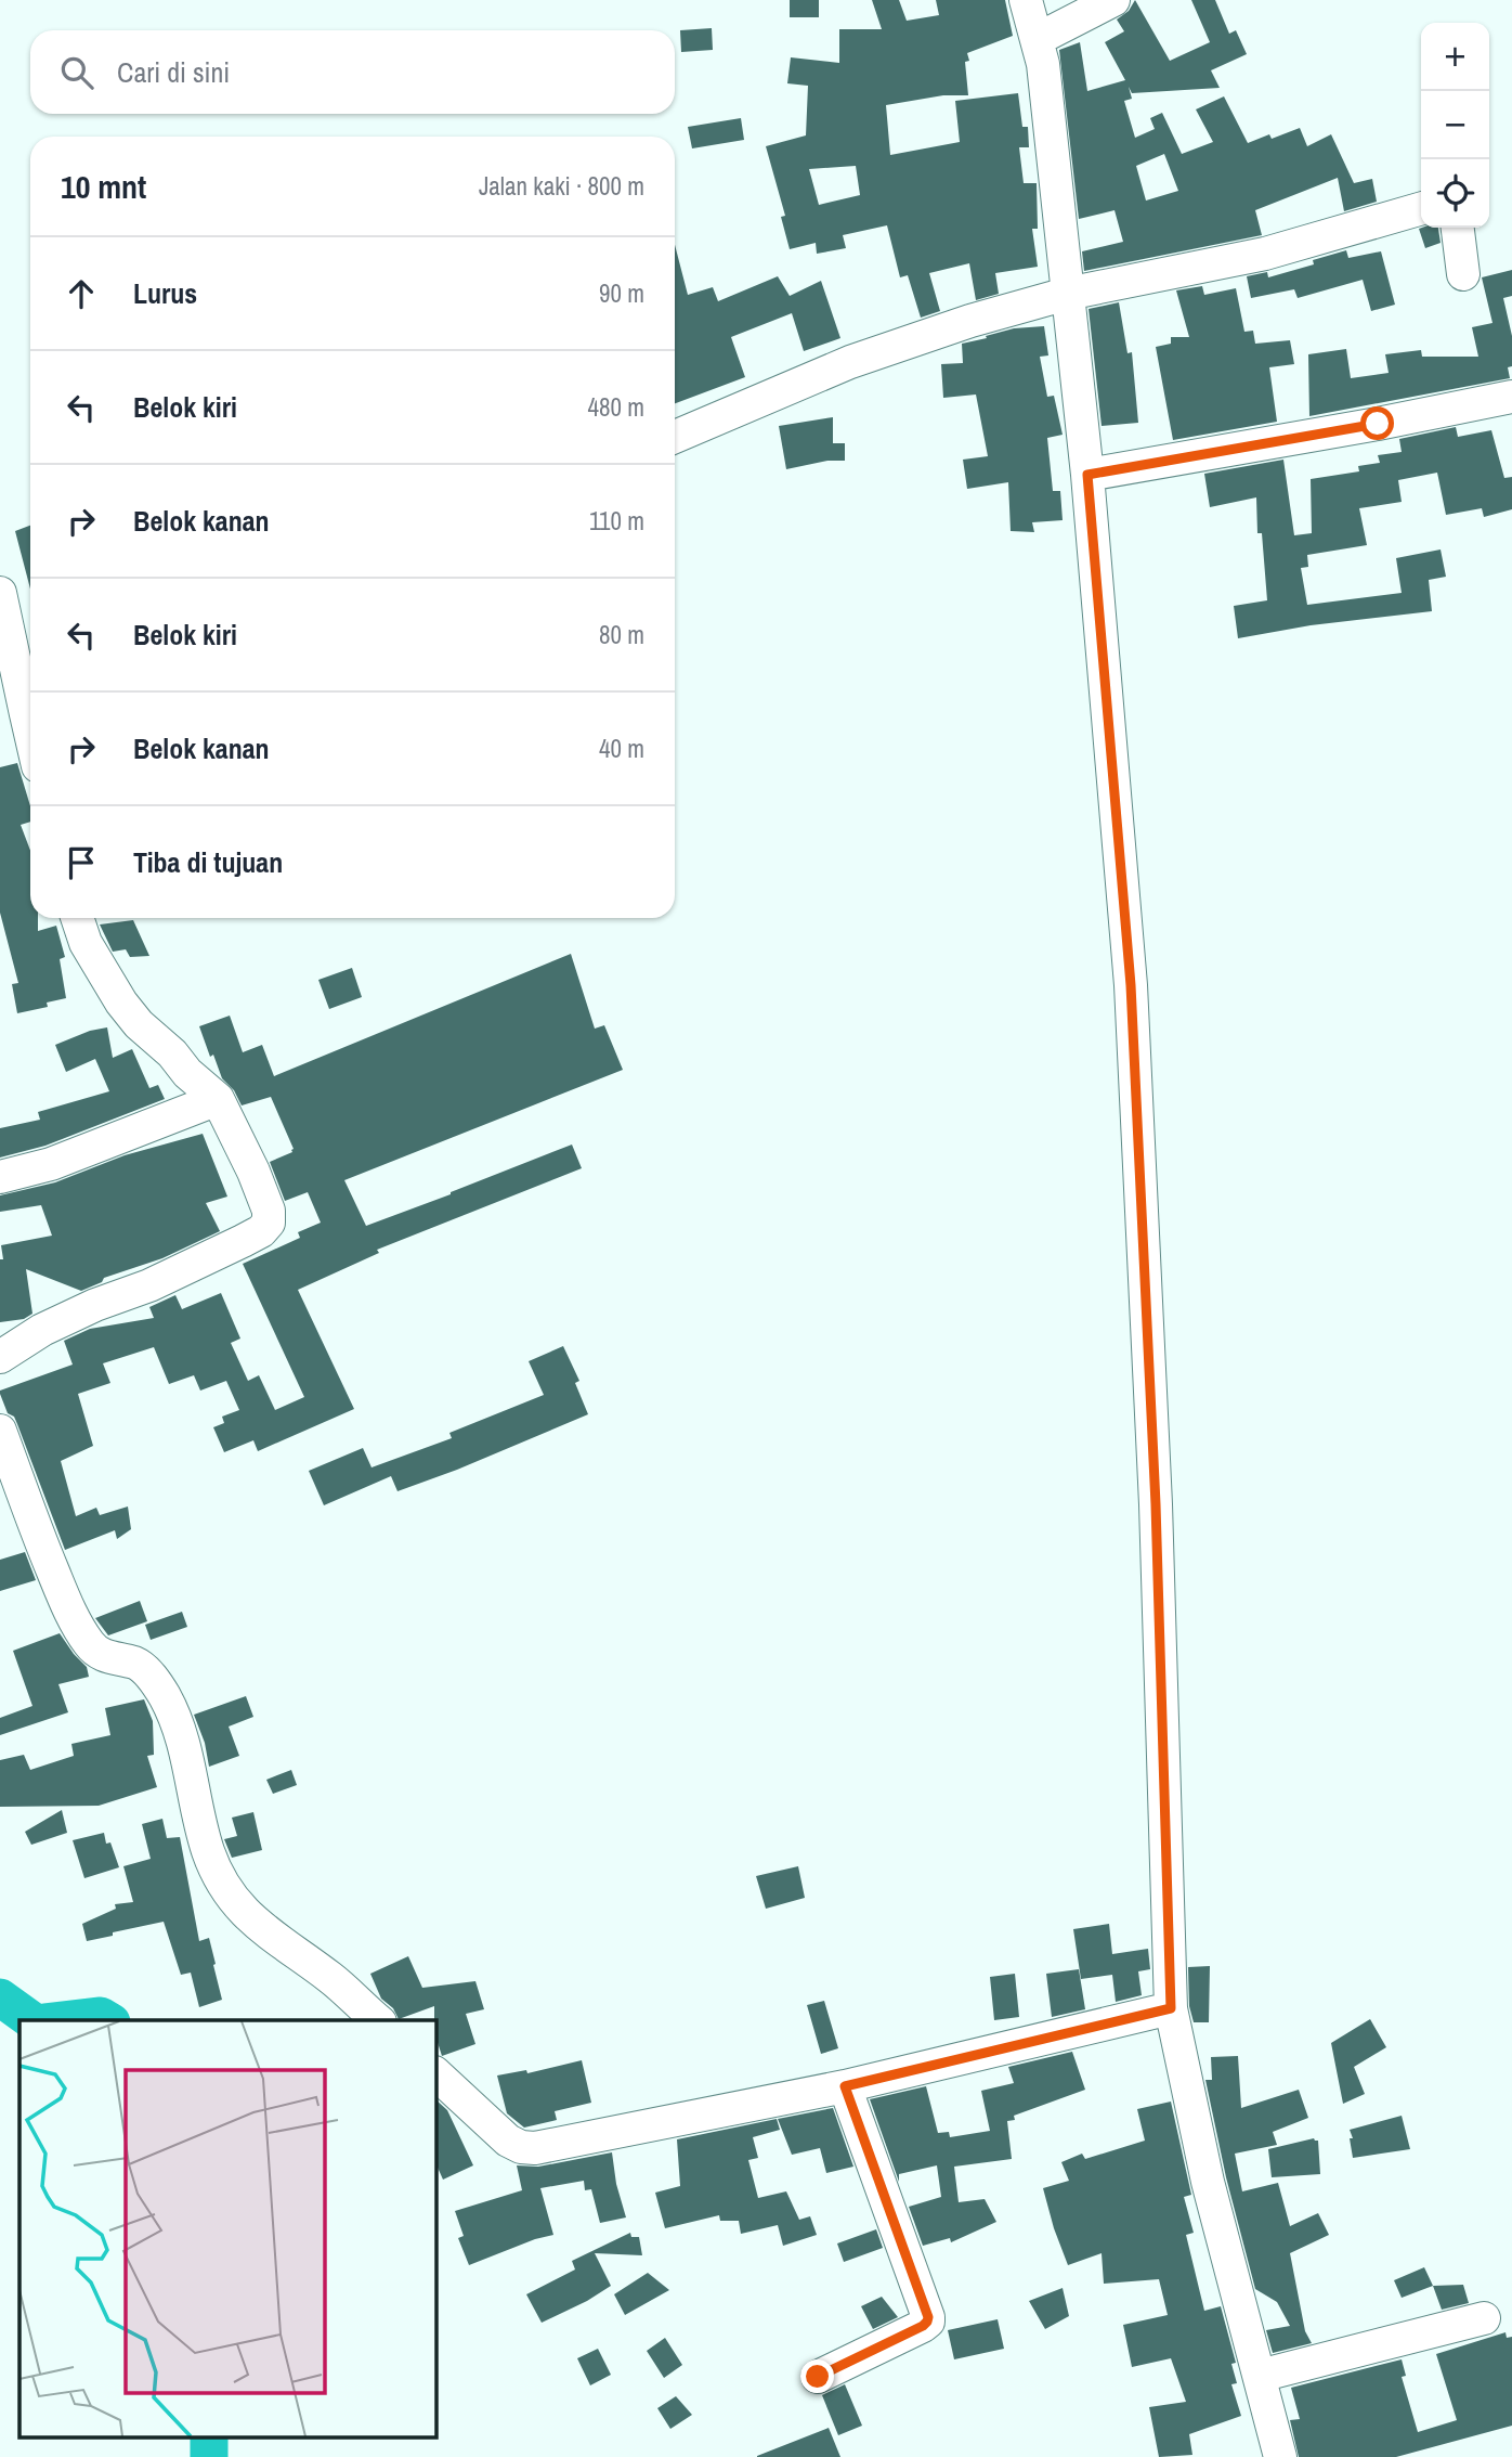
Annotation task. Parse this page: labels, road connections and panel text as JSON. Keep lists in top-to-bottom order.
{
  "page": {
    "map_buttons": ["+", "−"],
    "search": "Cari di sini",
    "heading": ["10 mnt", "Jalan kaki · 800 m"],
    "list": [
      ["Lurus", "90 m"],
      ["Belok kiri", "480 m"],
      ["Belok kanan", "110 m"],
      ["Belok kiri", "80 m"],
      ["Belok kanan", "40 m"],
      "Tiba di tujuan"
    ]
  }
}
